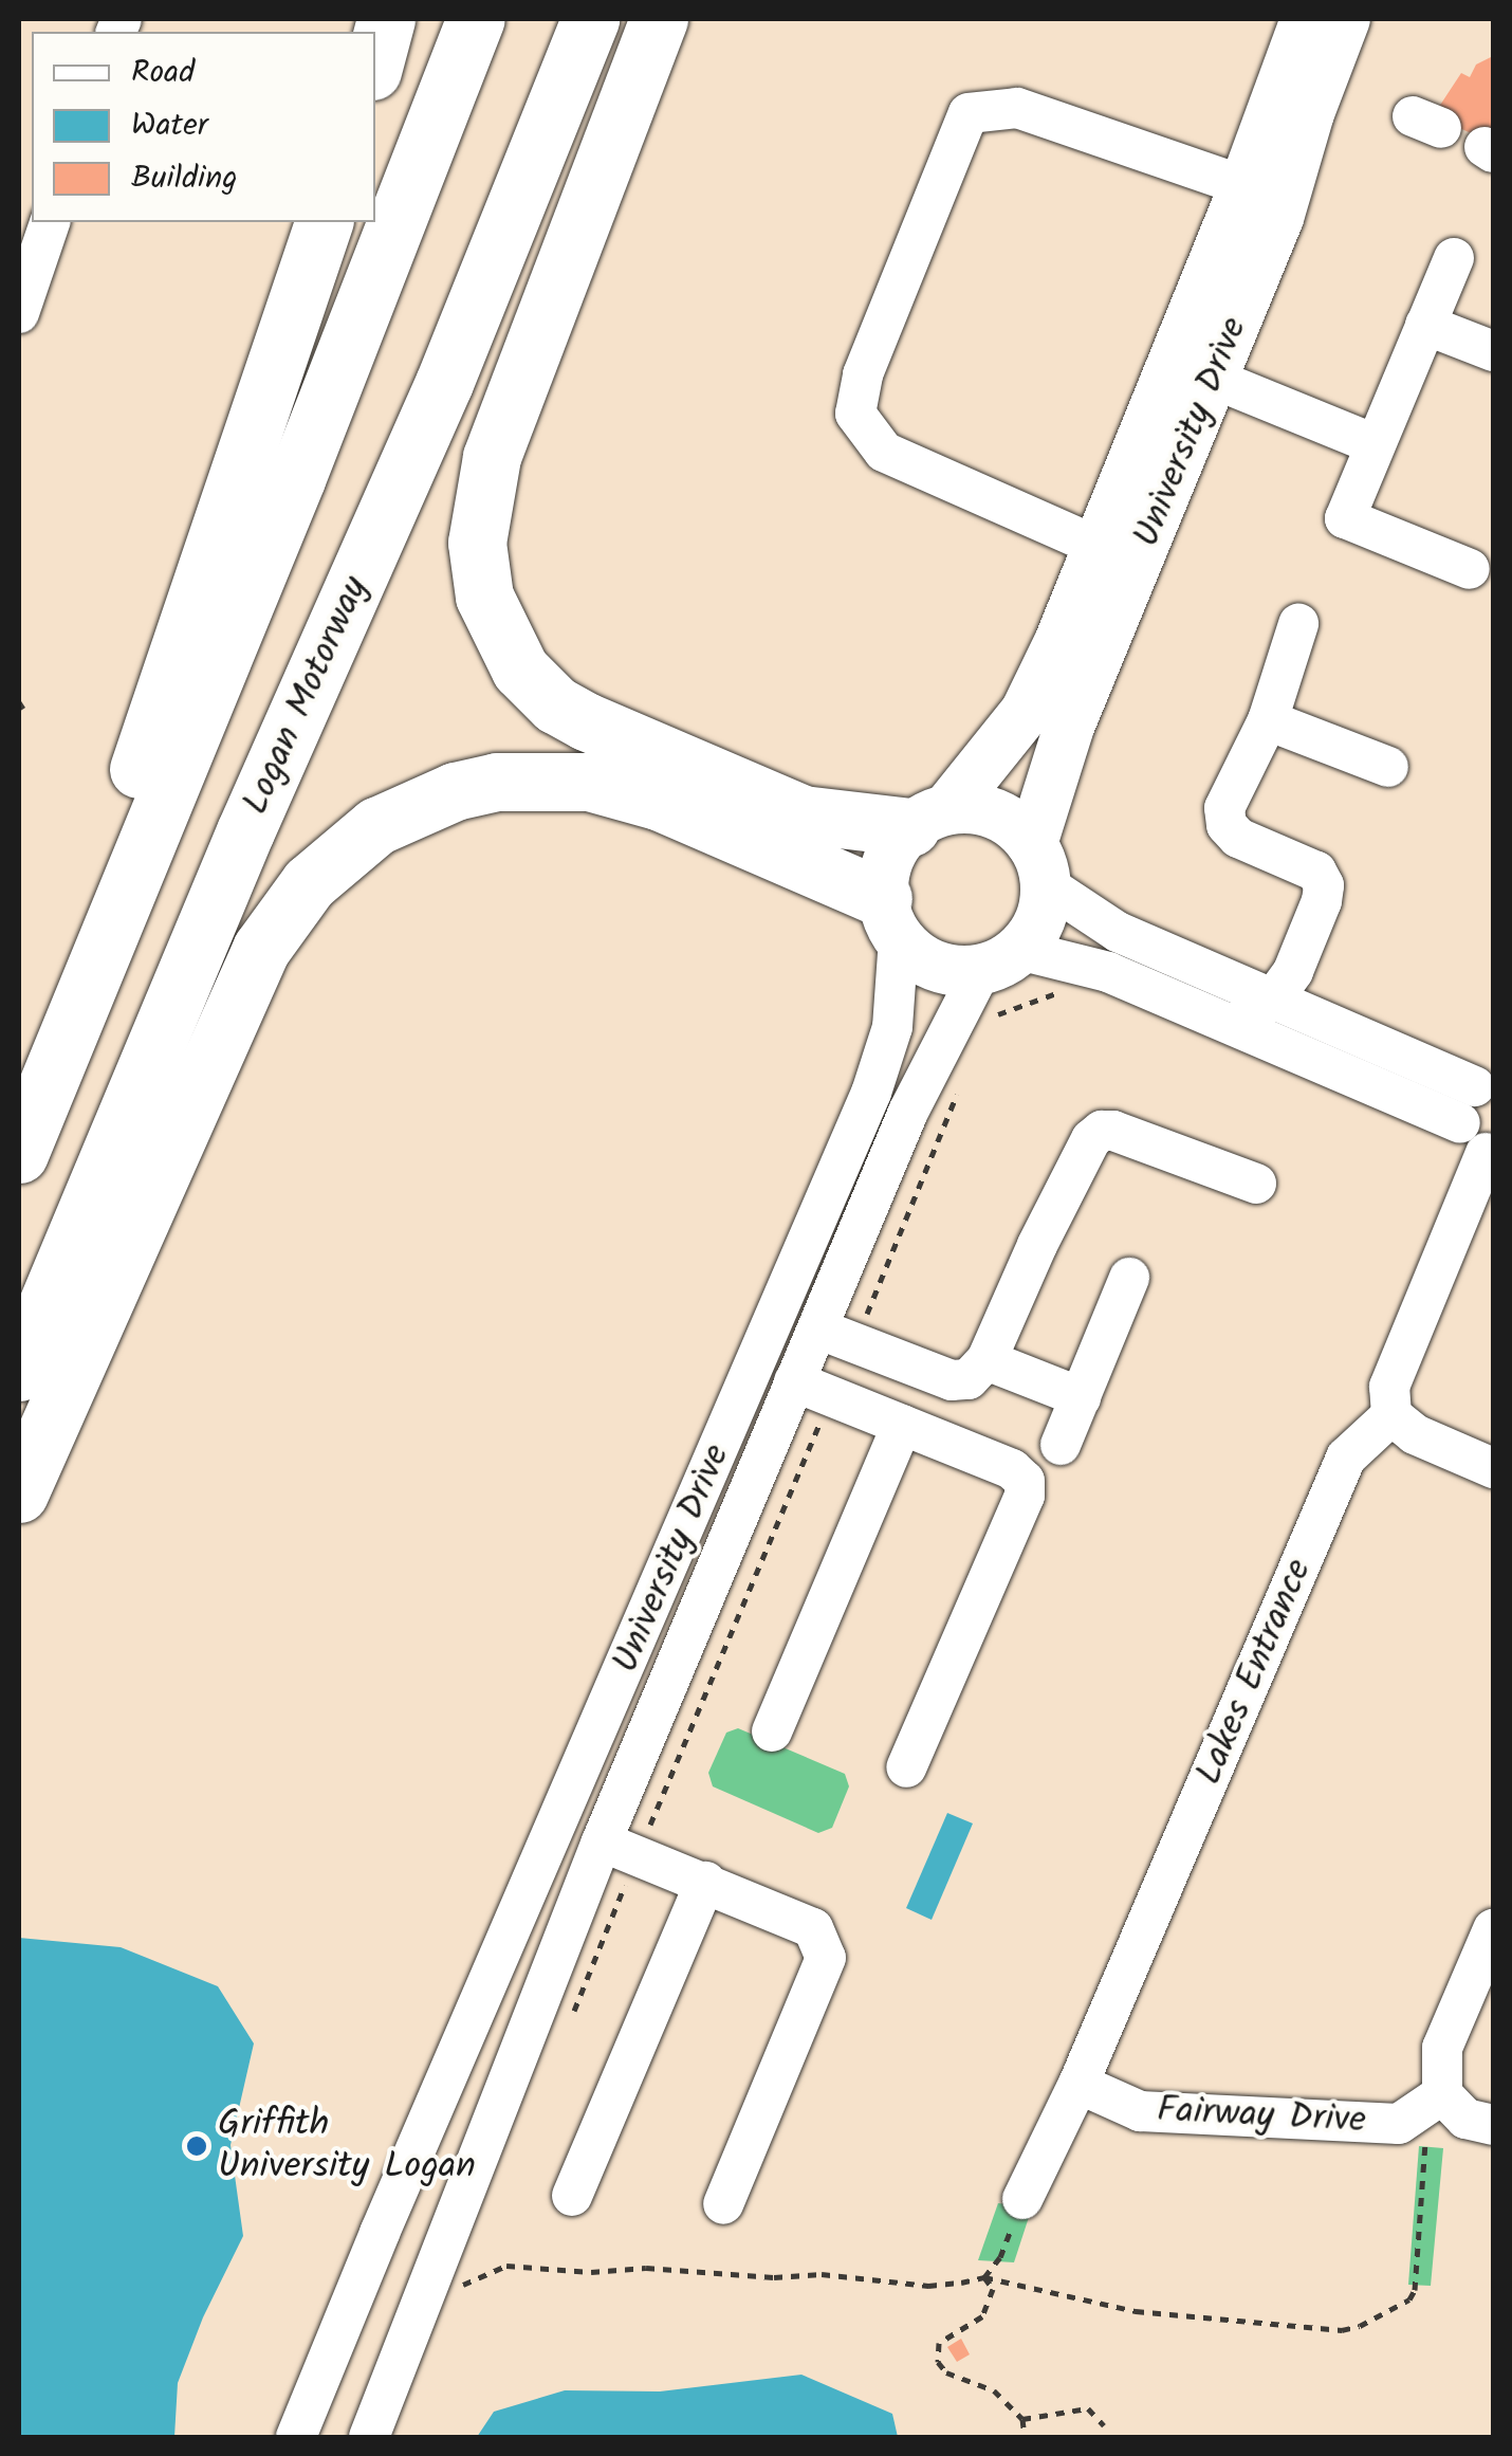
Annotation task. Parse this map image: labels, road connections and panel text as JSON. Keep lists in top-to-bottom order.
{
  "streets": {
    "highway": ["Logan Motorway"],
    "main road": ["University Drive"],
    "street": ["Lakes Entrance", "Fairway Drive"]
  },
  "crossings": [
    ["Lakes Entrance", "Fairway Drive"]
  ],
  "places": ["Griffith University Logan"],
  "legend": ["Road", "Water", "Building"]
}
